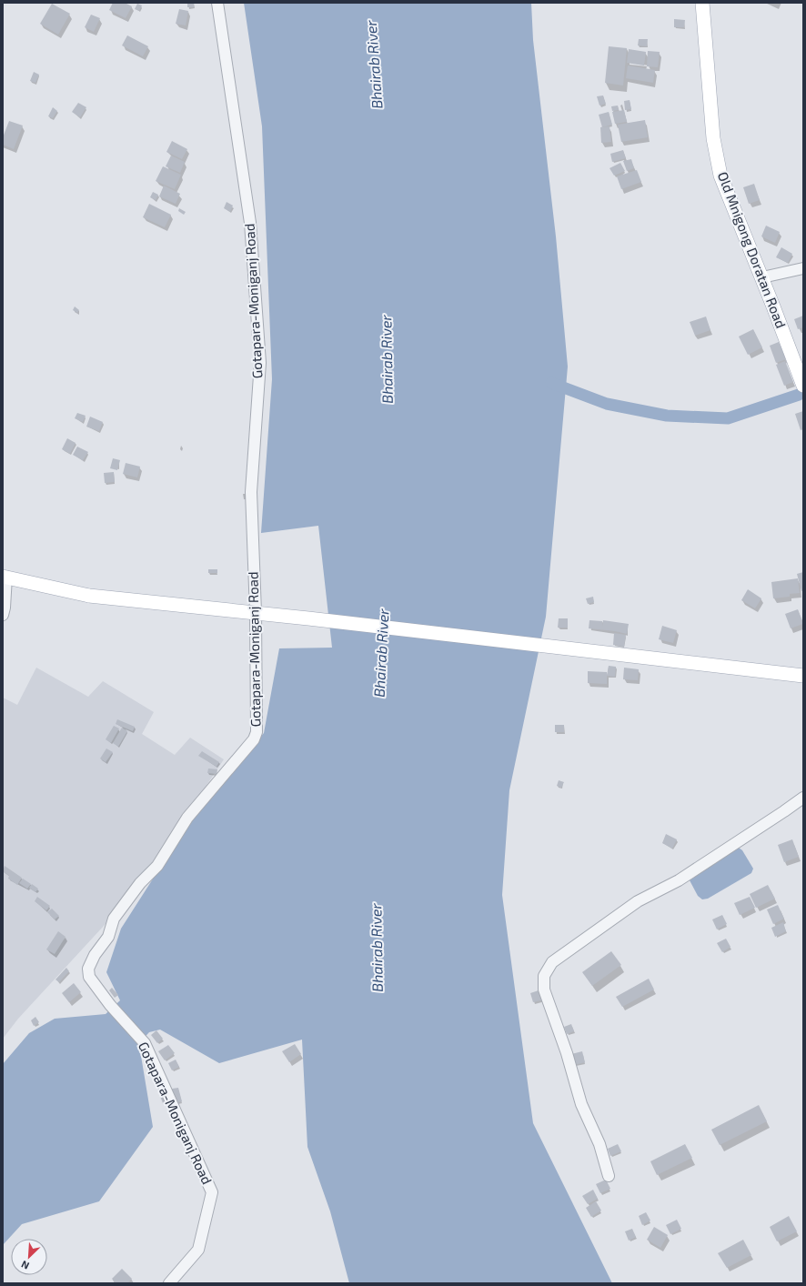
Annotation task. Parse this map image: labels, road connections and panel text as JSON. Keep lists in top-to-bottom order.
{
  "streets": {
    "main road": ["Old Mnigong Doratan Road"],
    "street": ["Gotapara-Moniganj Road"]
  },
  "water": ["Bhairab River"],
  "north": "bottom left"
}
